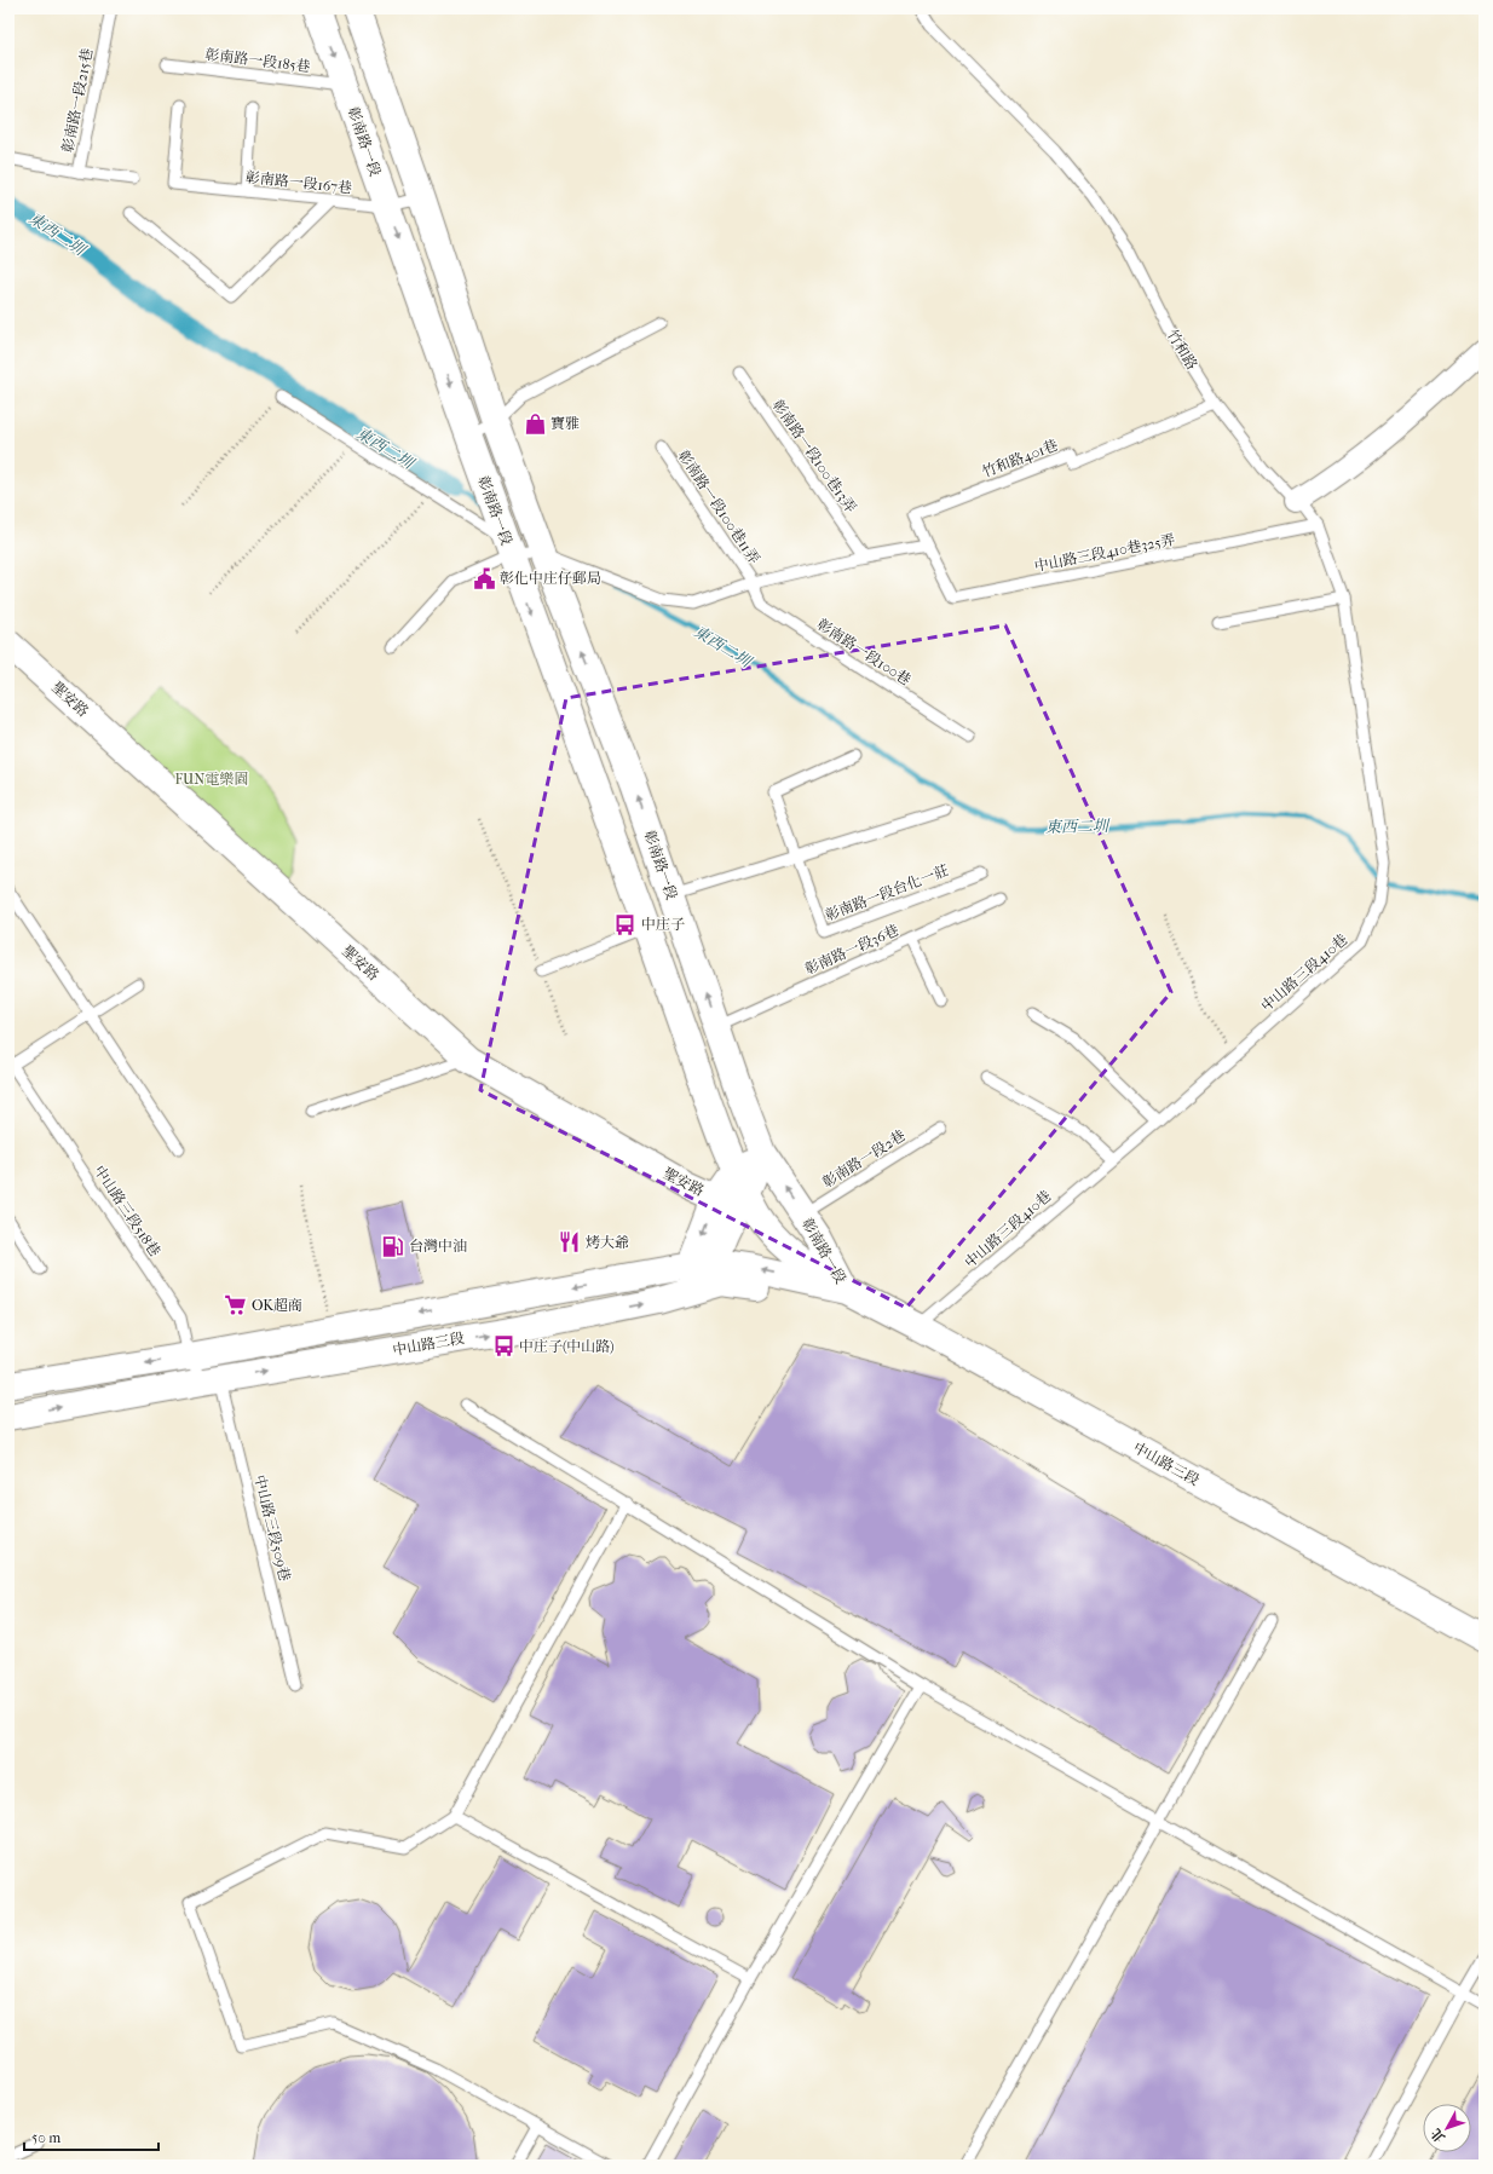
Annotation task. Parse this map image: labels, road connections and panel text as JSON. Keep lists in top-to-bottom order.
{
  "streets": {
    "main road": ["彰南路一段", "聖安路", "中山路三段"],
    "lane": [
      "彰南路一段185巷",
      "彰南路一段215巷",
      "彰南路一段167巷",
      "竹和路",
      "彰南路一段100巷13弄",
      "竹和路401巷",
      "彰南路一段100巷11弄",
      "中山路三段410巷325弄",
      "彰南路一段100巷",
      "彰南路一段台化一莊",
      "彰南路一段36巷",
      "中山路三段410巷",
      "彰南路一段2巷",
      "中山路三段518巷",
      "中山路三段509巷"
    ]
  },
  "crossings": [
    ["彰南路一段185巷", "彰南路一段"],
    ["彰南路一段", "彰南路一段167巷"],
    ["彰南路一段", "聖安路"],
    ["彰南路一段", "彰南路一段36巷"],
    ["彰南路一段", "彰南路一段2巷"],
    ["彰南路一段", "中山路三段"],
    ["竹和路", "竹和路401巷"],
    ["竹和路", "中山路三段410巷"],
    ["竹和路401巷", "中山路三段410巷325弄"],
    ["彰南路一段100巷11弄", "彰南路一段100巷"],
    ["中山路三段410巷325弄", "中山路三段410巷"],
    ["中山路三段410巷", "中山路三段"],
    ["中山路三段518巷", "中山路三段"],
    ["中山路三段518巷", "中山路三段509巷"],
    ["中山路三段", "中山路三段509巷"]
  ],
  "water": ["東西二圳"],
  "parks": ["FUN電樂園"],
  "places": {
    "shop": ["寶雅"],
    "public building": ["彰化中庄仔郵局"],
    "bus stop": ["中庄子", "中庄子(中山路)"],
    "restaurant": ["烤大爺"],
    "fuel station": ["台灣中油"],
    "supermarket": ["OK超商"]
  },
  "scale_bar": "50 m",
  "north": "bottom left"
}
